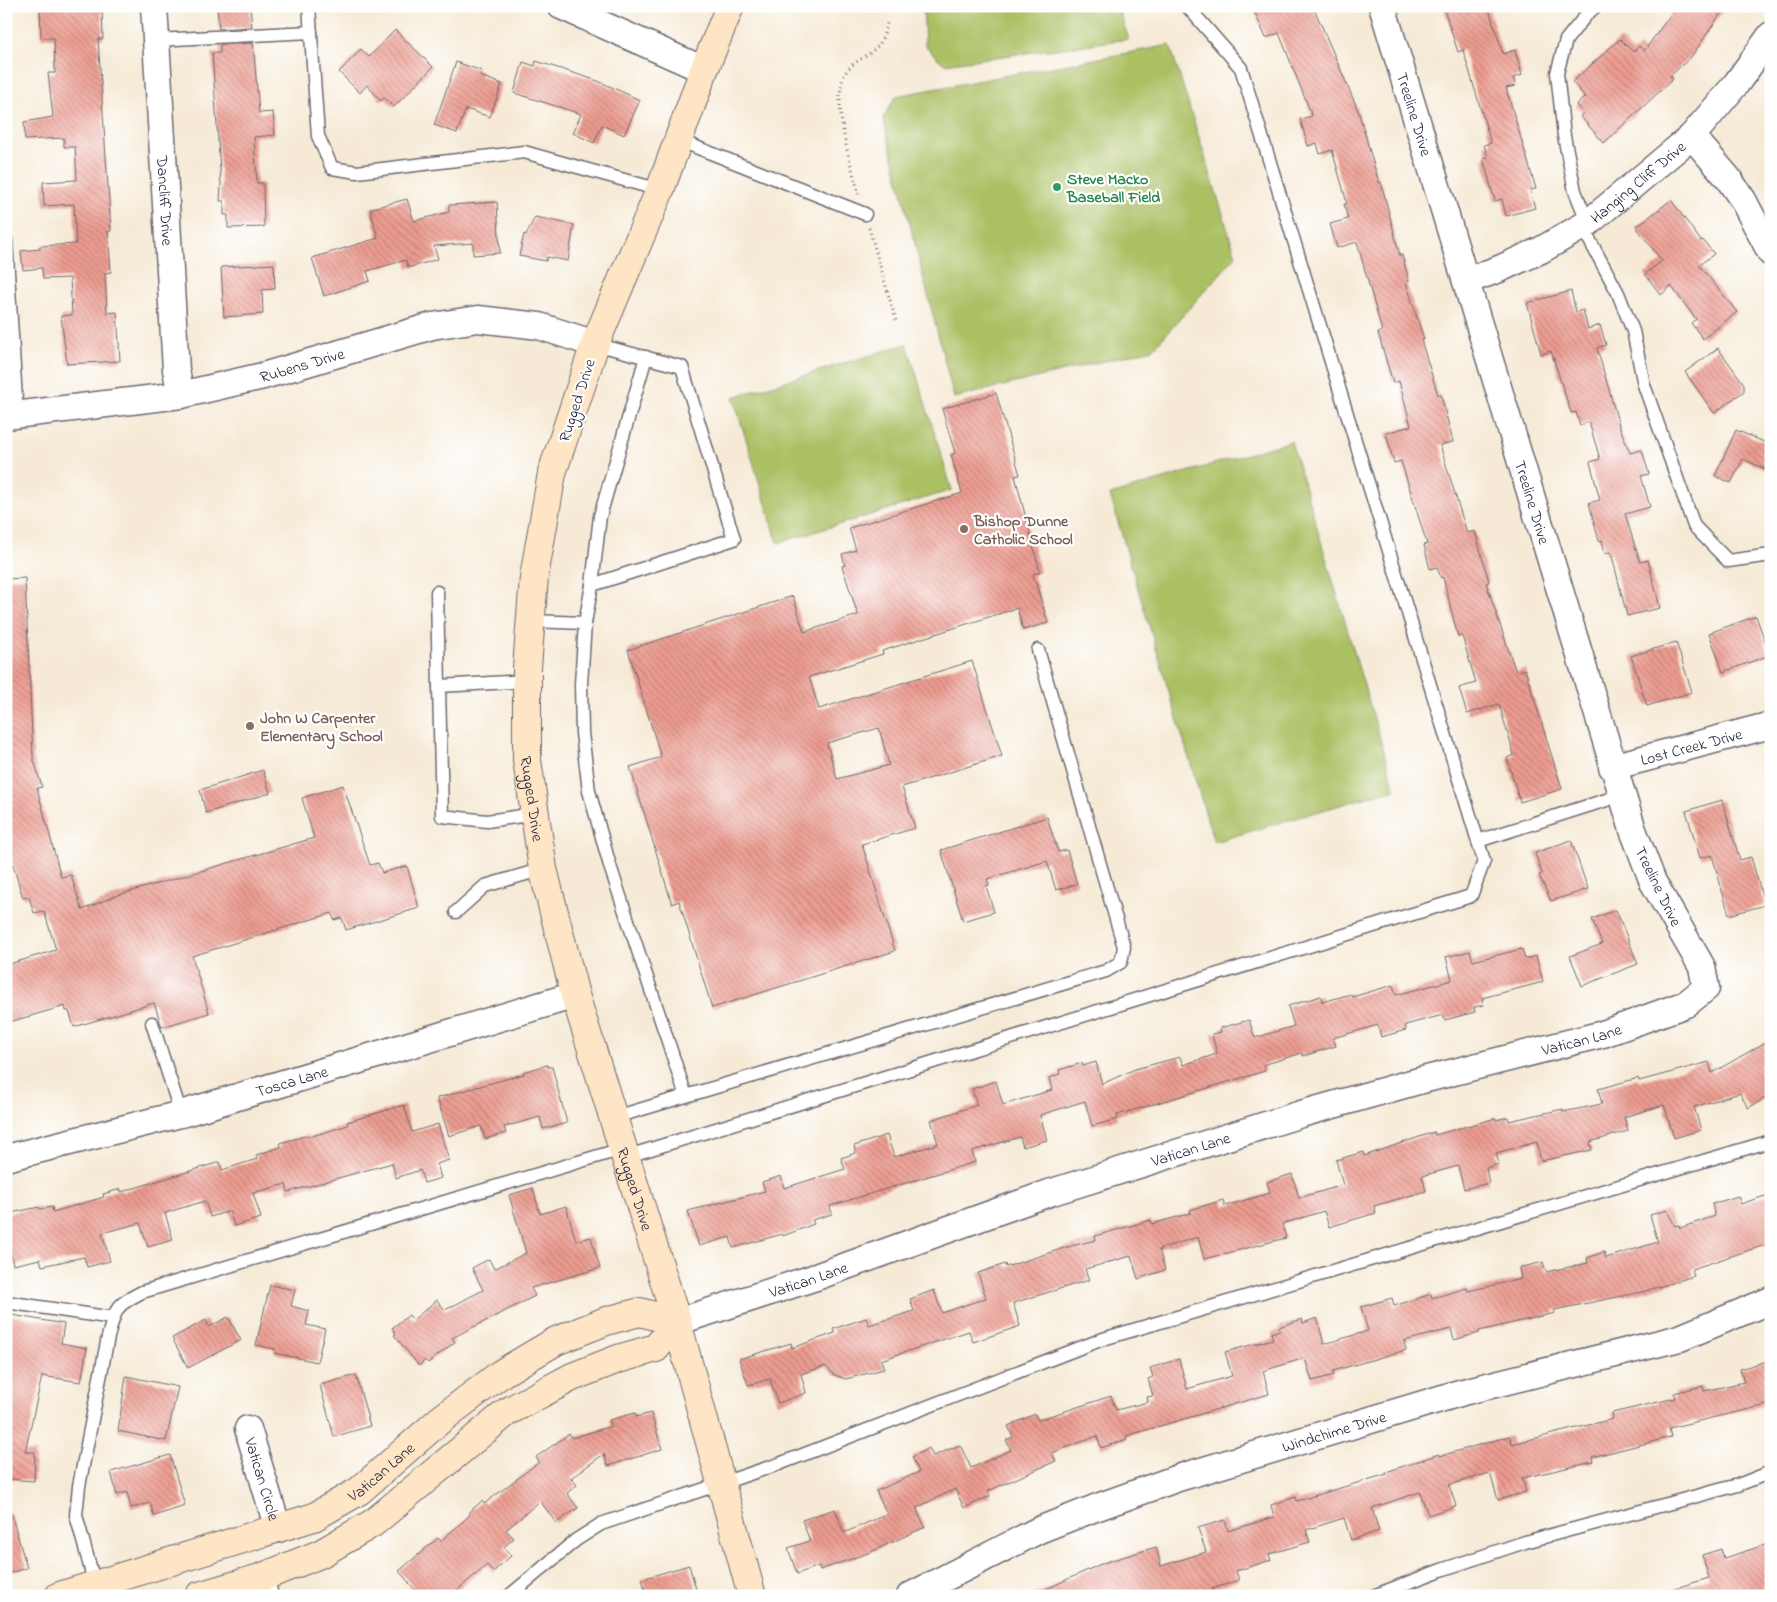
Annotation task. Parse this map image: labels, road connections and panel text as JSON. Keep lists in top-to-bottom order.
{
  "streets": {
    "street": [
      "Treeline Drive",
      "Hanging Cliff Drive",
      "Dancliff Drive",
      "Rubens Drive",
      "Rugged Drive",
      "Lost Creek Drive",
      "Vatican Lane",
      "Tosca Lane",
      "Windchime Drive",
      "Vatican Circle"
    ]
  },
  "crossings": [
    ["Treeline Drive", "Hanging Cliff Drive"],
    ["Treeline Drive", "Lost Creek Drive"],
    ["Treeline Drive", "Vatican Lane"],
    ["Dancliff Drive", "Rubens Drive"],
    ["Rubens Drive", "Rugged Drive"],
    ["Rugged Drive", "Vatican Lane"],
    ["Rugged Drive", "Tosca Lane"],
    ["Vatican Lane", "Vatican Circle"]
  ],
  "places": ["Steve Macko Baseball Field", "Bishop Dunne Catholic School", "John W Carpenter Elementary School"]
}
